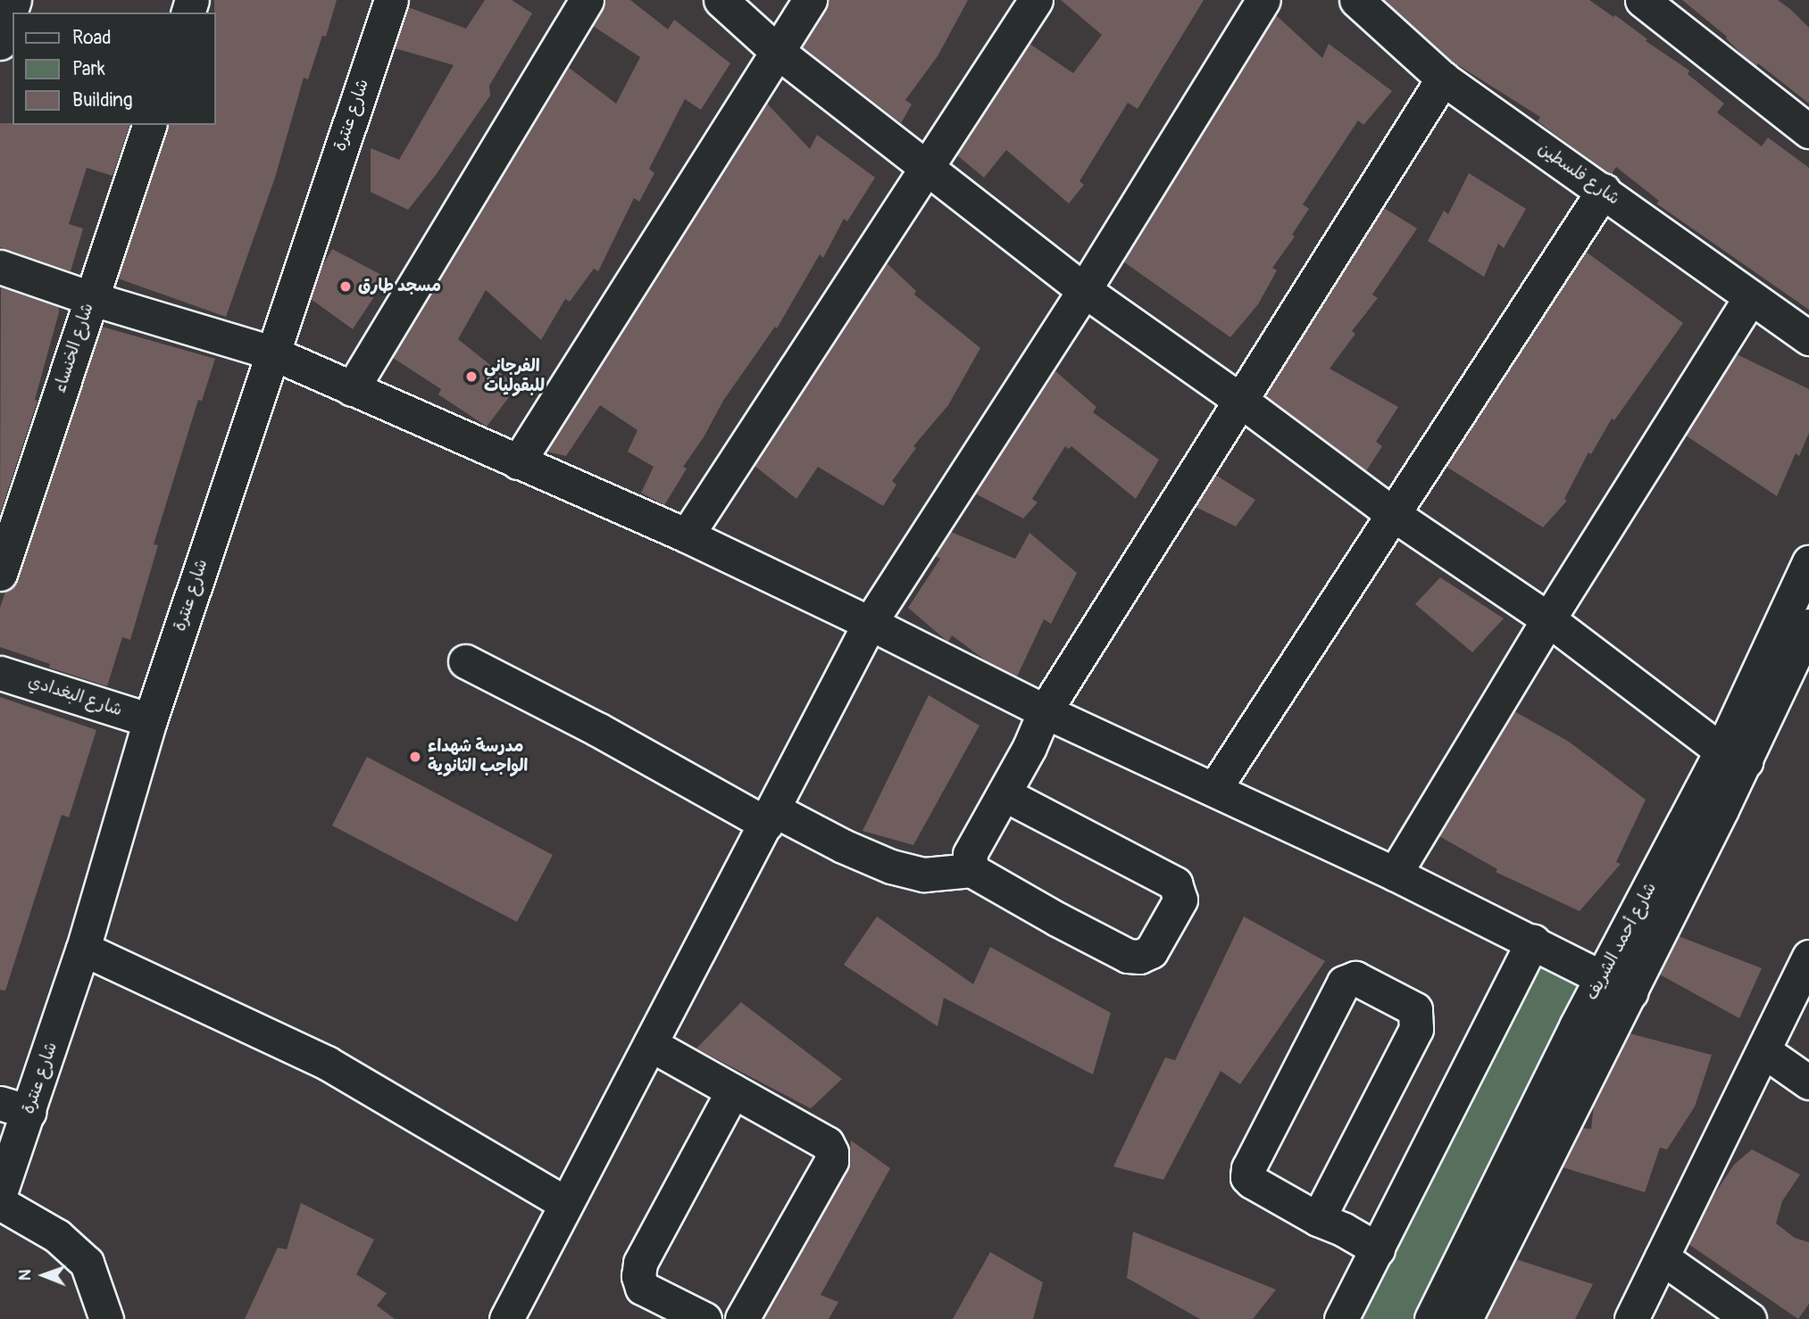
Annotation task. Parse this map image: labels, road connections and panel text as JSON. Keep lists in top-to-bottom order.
{
  "streets": {
    "street": [
      "شارع عنترة",
      "شارع فلسطين",
      "شارع الخنساء",
      "شارع البغدادي",
      "شارع أحمد الشريف"
    ]
  },
  "crossings": [
    ["شارع عنترة", "شارع البغدادي"]
  ],
  "places": ["مسجد طارق", "الفرجاني للبقوليات", "مدرسة شهداء الواجب الثانوية"],
  "legend": ["Road", "Park", "Building"],
  "north": "left"
}
